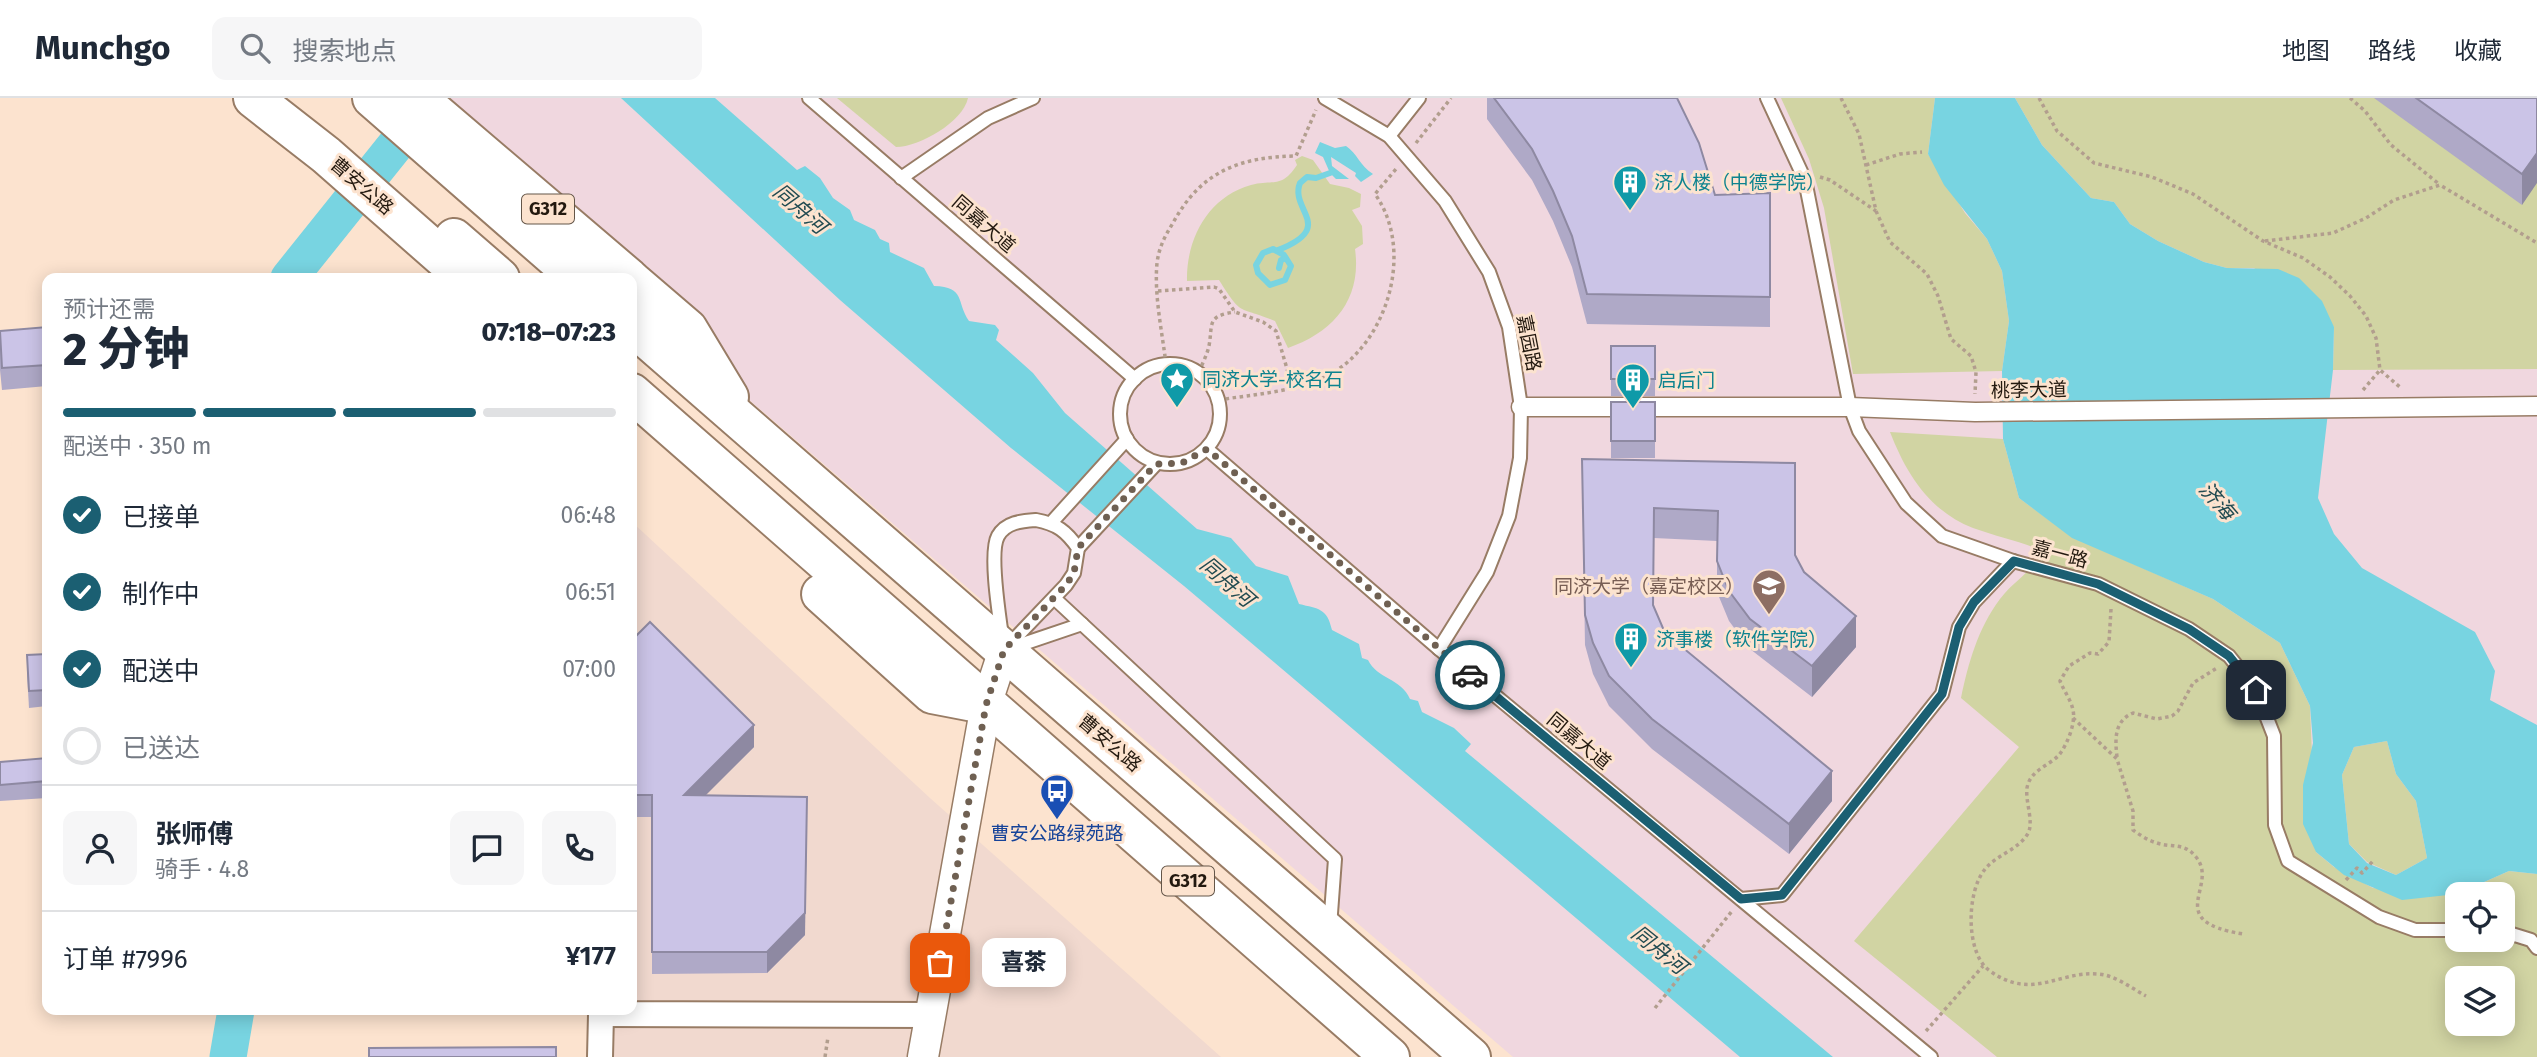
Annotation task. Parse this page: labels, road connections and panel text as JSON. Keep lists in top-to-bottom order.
{
  "streets": {
    "highway": ["曹安公路", "G312"],
    "street": ["桃李大道"],
    "lane": ["同嘉大道", "嘉园路", "嘉一路"]
  },
  "crossings": [
    ["同嘉大道", "嘉园路"],
    ["嘉园路", "桃李大道"],
    ["桃李大道", "嘉一路"]
  ],
  "water": ["同舟河", "济海"],
  "places": {
    "building": ["济人楼（中德学院）", "启后门", "济事楼（软件学院）"],
    "place": ["同济大学-校名石"],
    "school or university": ["同济大学（嘉定校区）"],
    "bus stop": ["曹安公路绿苑路"],
    "other": ["喜茶"]
  },
  "page": {
    "header": "Munchgo",
    "search": "搜索地点",
    "nav": ["地图", "路线", "收藏"],
    "heading": ["2 分钟", "预计还需", "07:18–07:23"],
    "panel": [
      "张师傅",
      "骑手 · 4.8",
      "订单 #7996",
      "¥177"
    ],
    "bar": "配送中 · 350 m",
    "list": [
      ["已接单", "06:48"],
      ["制作中", "06:51"],
      ["配送中", "07:00"],
      "已送达"
    ],
    "bubble": "喜茶"
  }
}
